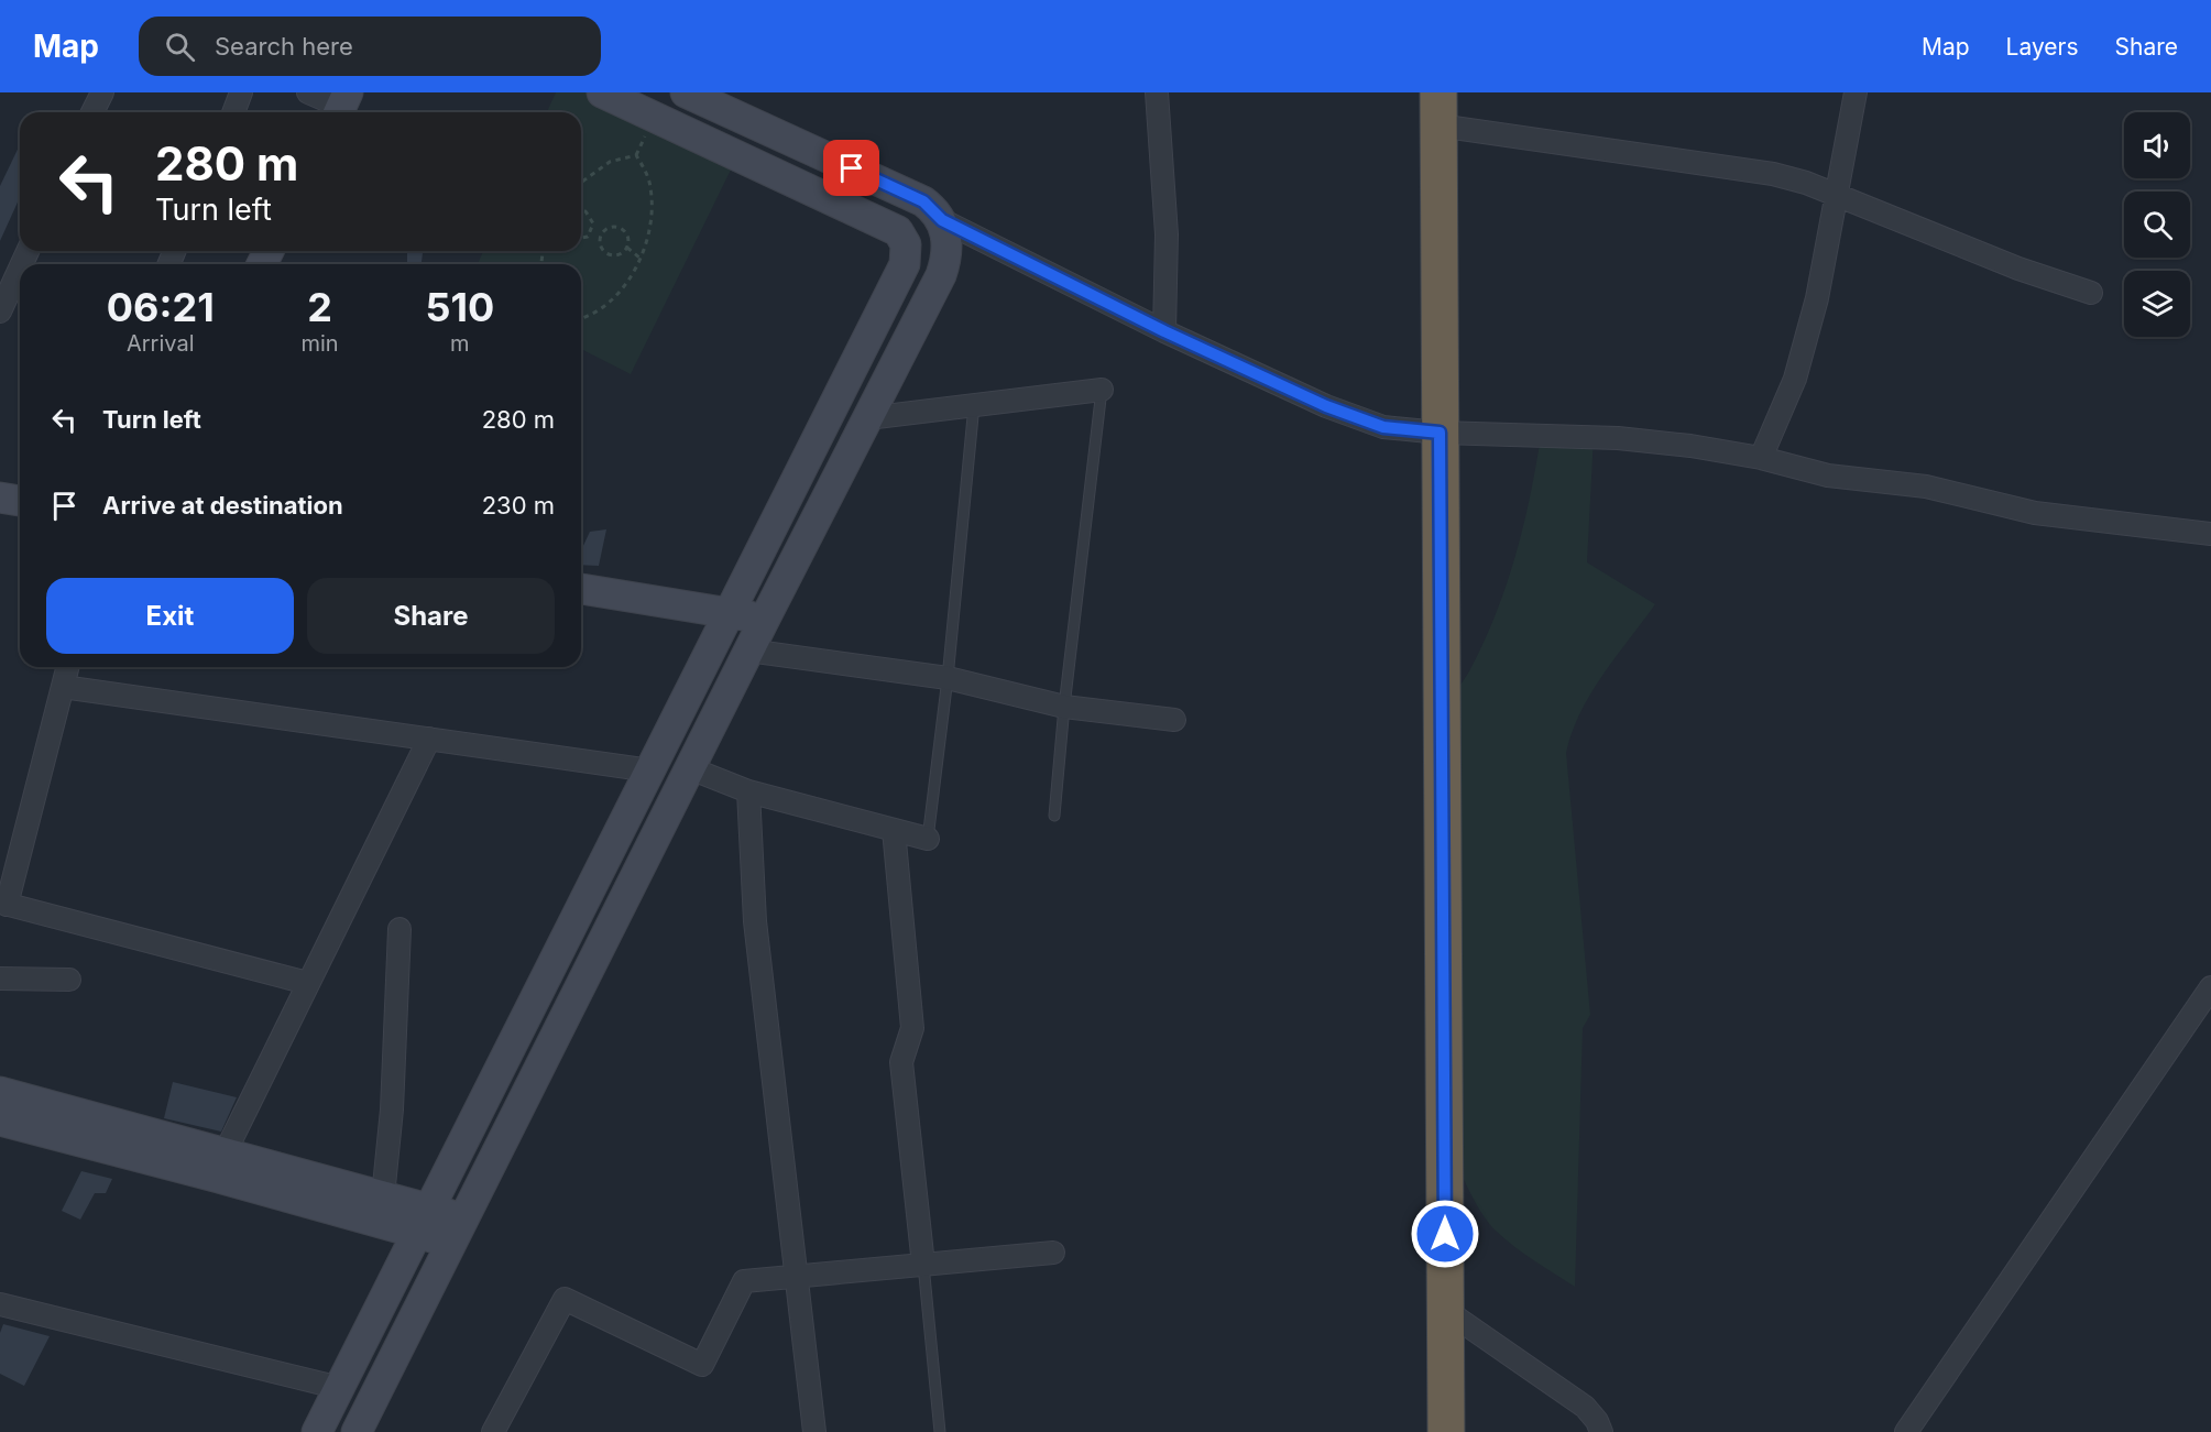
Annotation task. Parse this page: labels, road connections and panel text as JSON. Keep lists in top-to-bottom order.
{
  "page": {
    "header": "Map",
    "search": "Search here",
    "nav": ["Map", "Layers", "Share"],
    "turn": ["280 m", "Turn left"],
    "eta": [
      "06:21",
      "Arrival",
      "2",
      "min",
      "510",
      "m"
    ],
    "list": [
      {
        "name": "Turn left",
        "value": "280 m"
      },
      {
        "name": "Arrive at destination",
        "value": "230 m"
      }
    ],
    "buttons": ["Exit", "Share"]
  }
}
